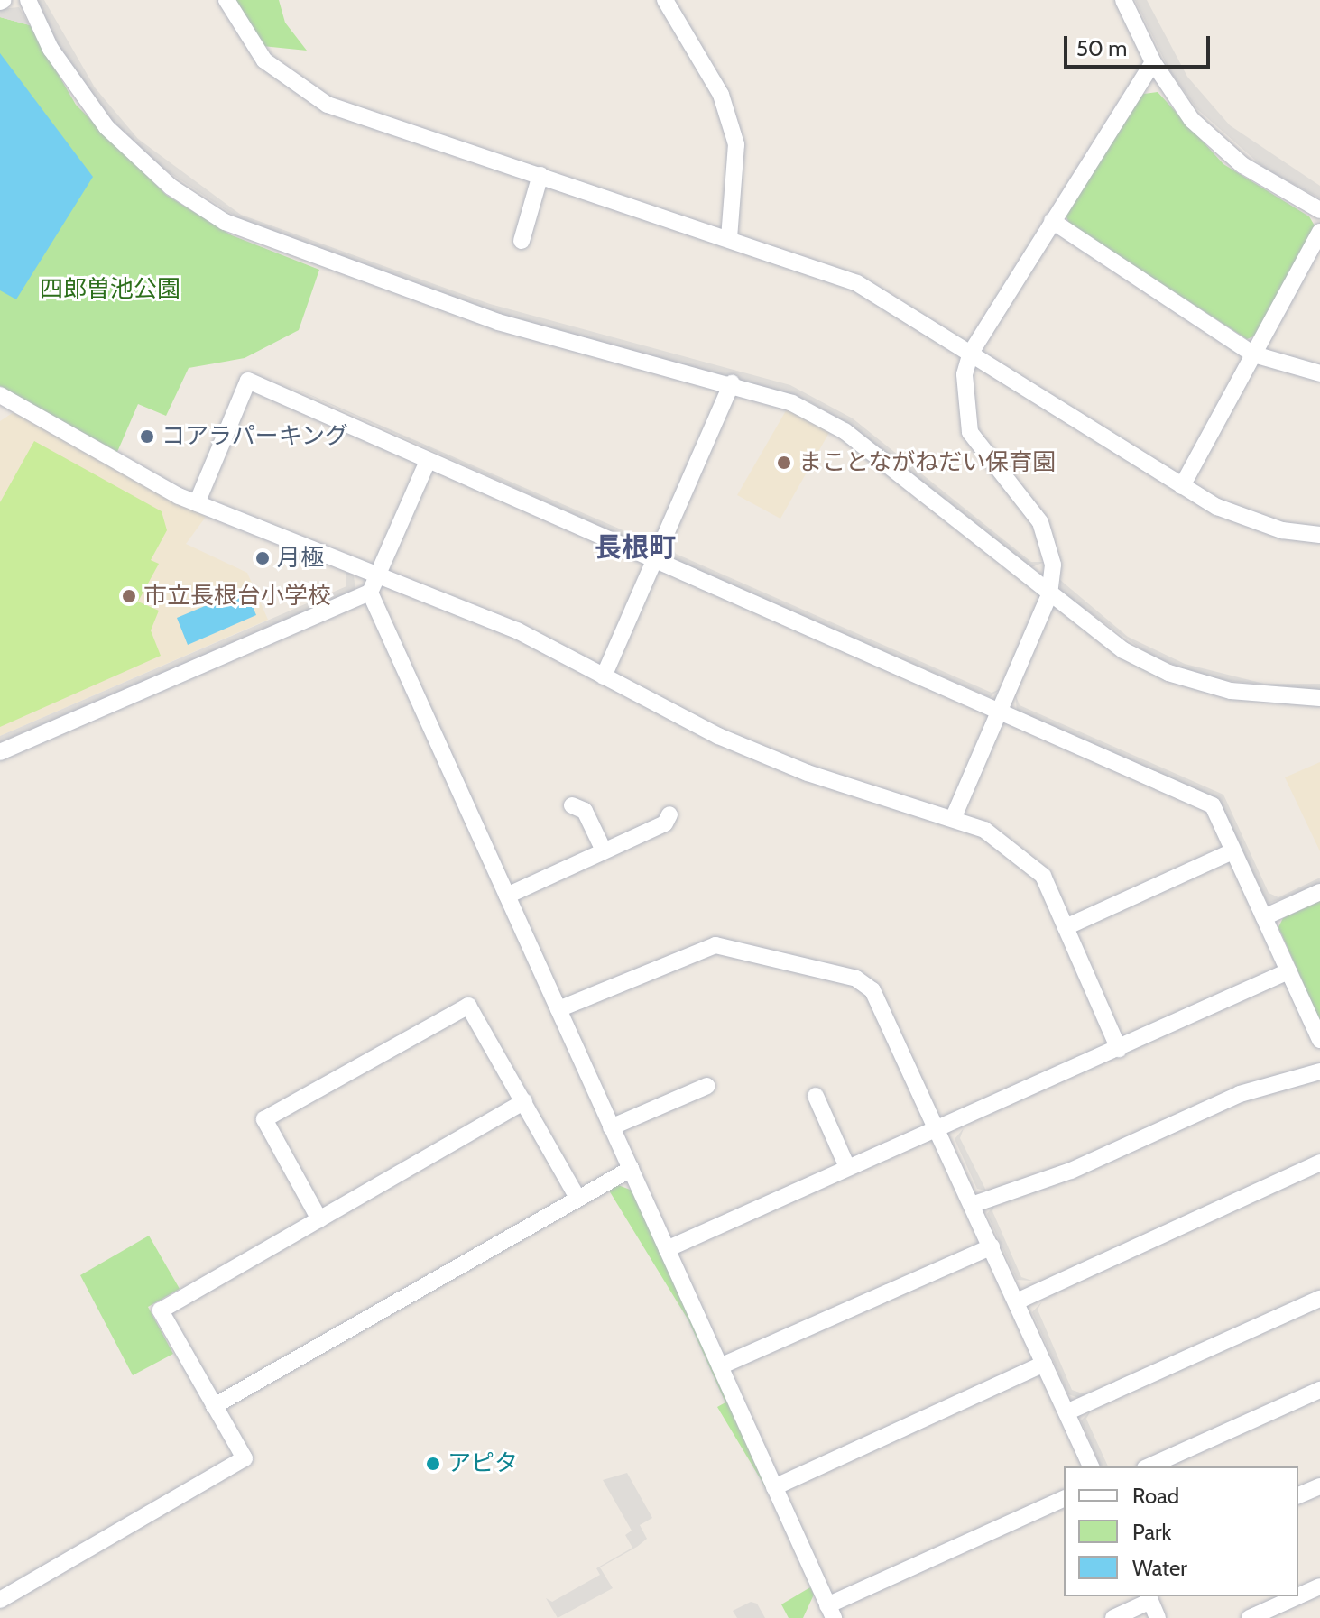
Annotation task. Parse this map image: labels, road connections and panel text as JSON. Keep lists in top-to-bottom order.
{
  "districts": ["長根町"],
  "parks": ["四郎曽池公園"],
  "places": [
    "コアラパーキング",
    "まことながねだい保育園",
    "月極",
    "市立長根台小学校",
    "アピタ"
  ],
  "legend": ["Road", "Park", "Water"],
  "scale_bar": "50 m"
}
